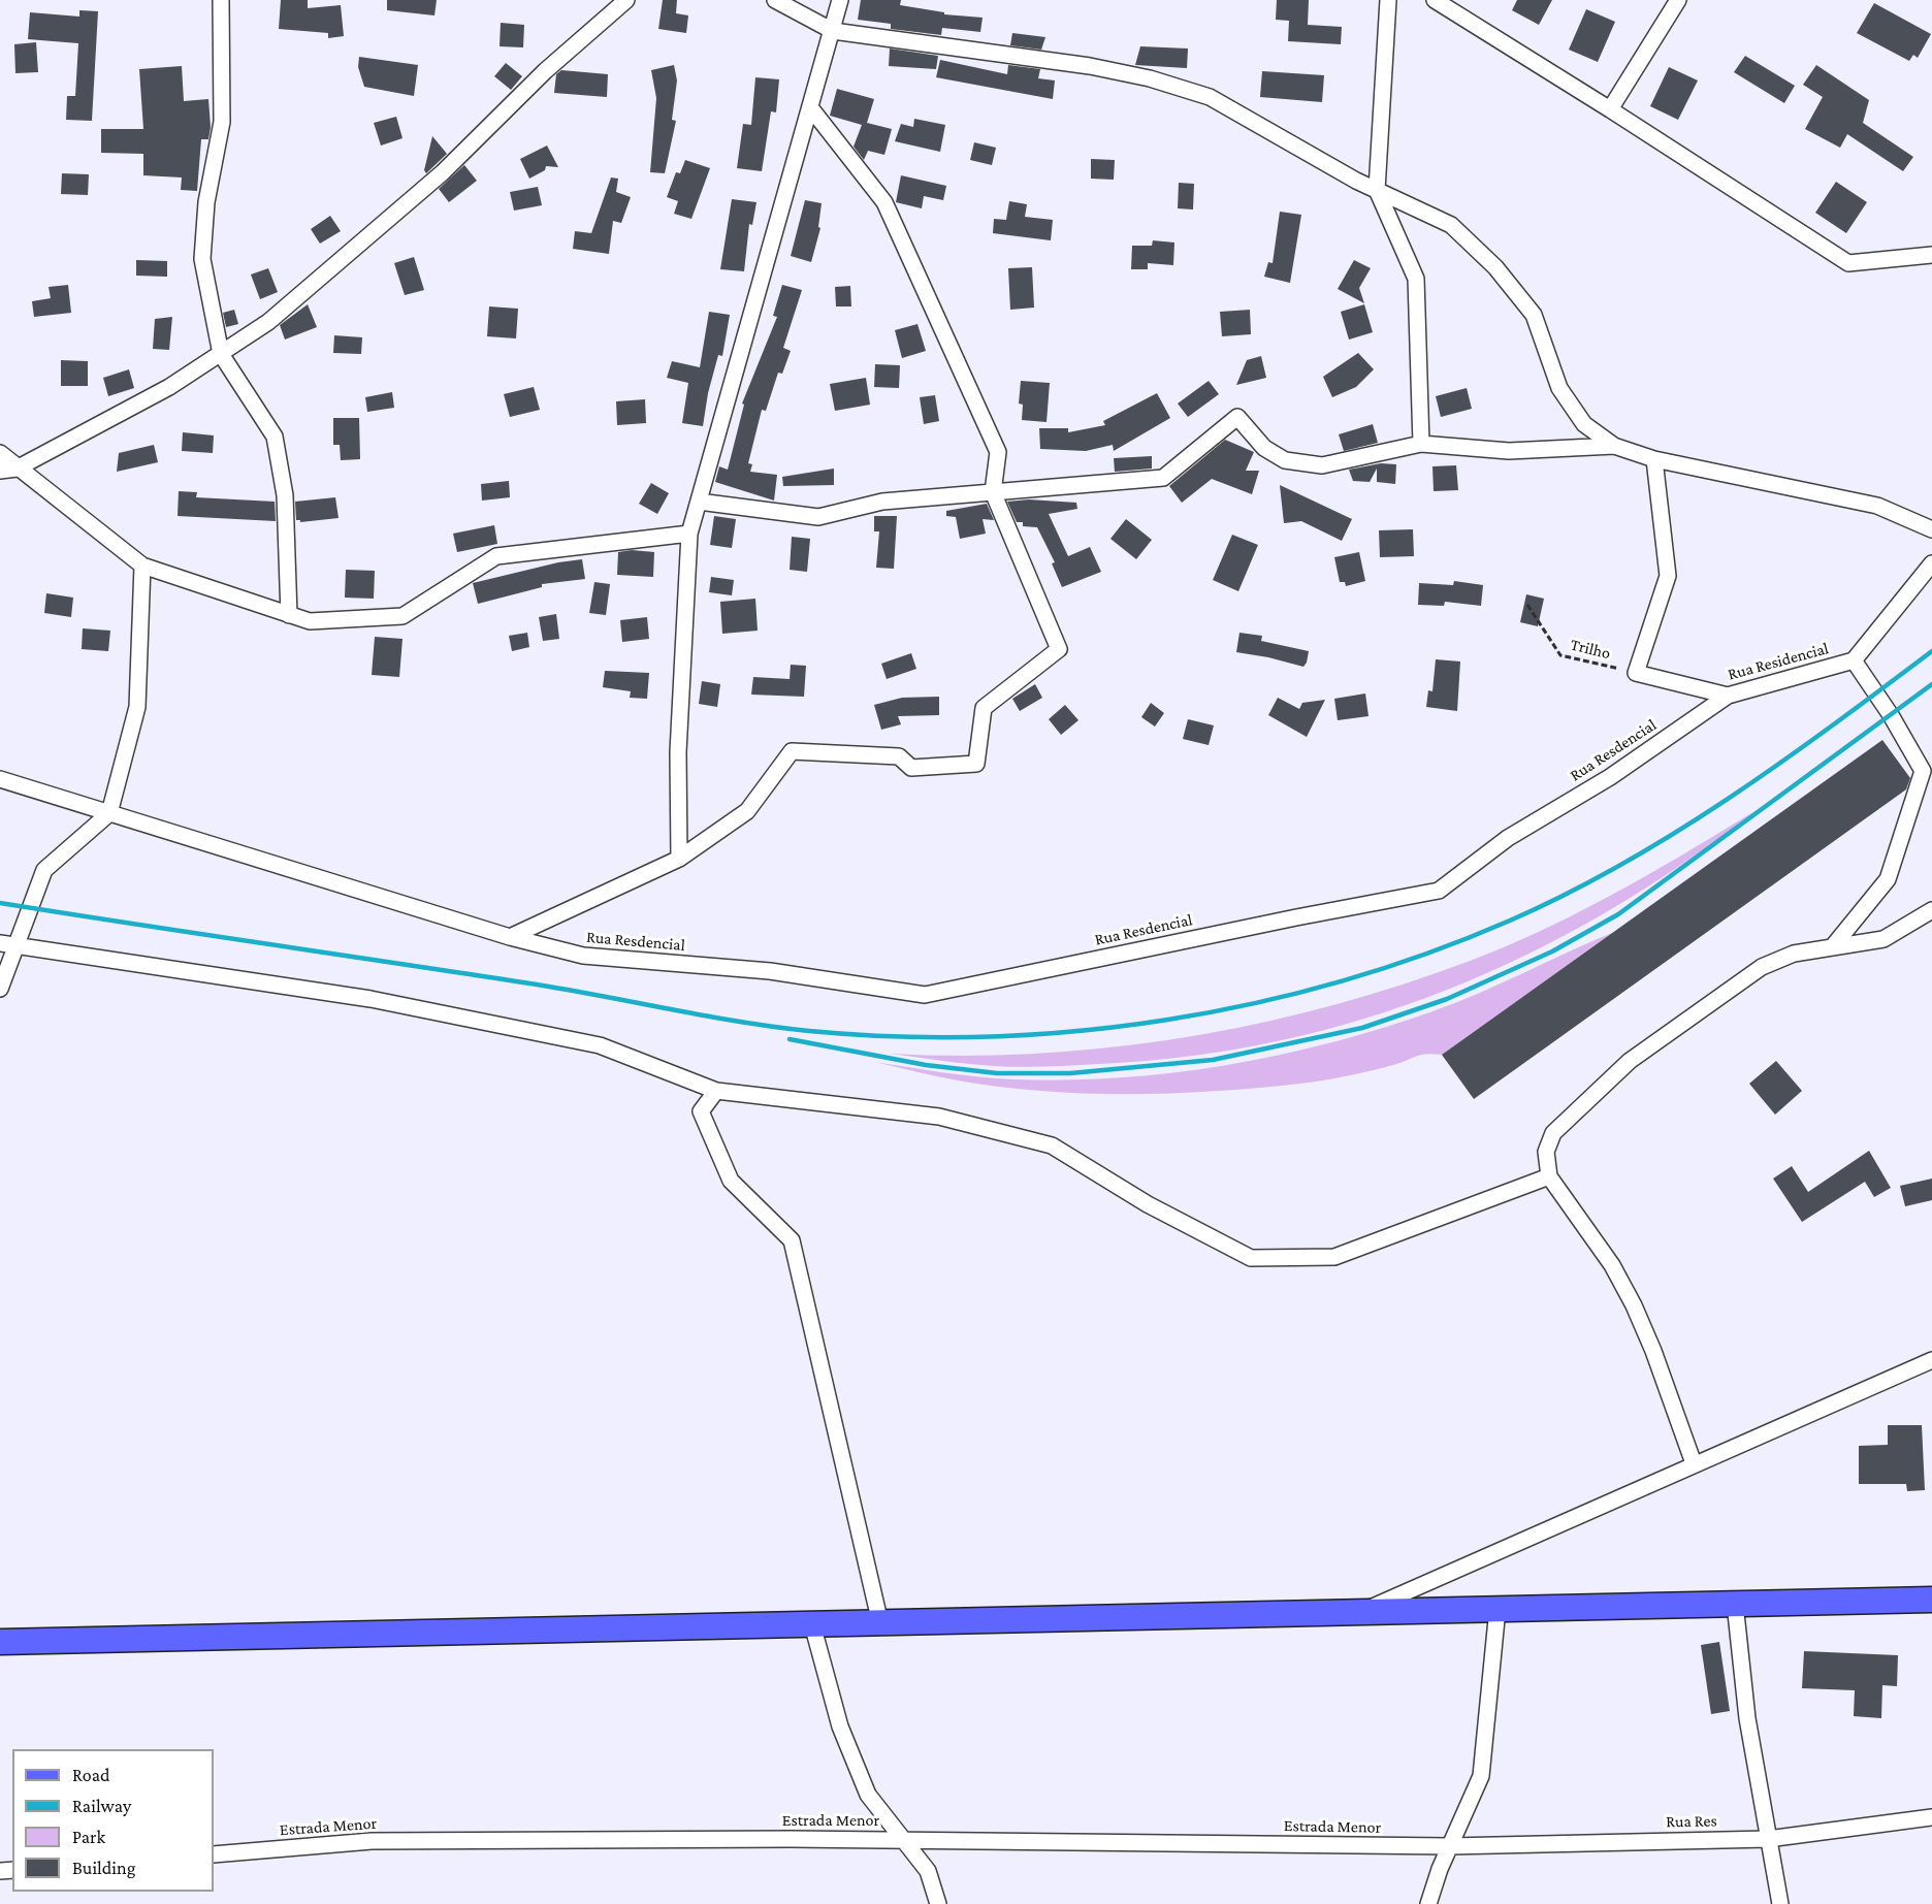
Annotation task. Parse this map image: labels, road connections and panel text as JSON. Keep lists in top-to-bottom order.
{
  "streets": {
    "street": [
      "Rua Residencial",
      "Rua Resdencial",
      "Estrada Menor",
      "Rua Res"
    ],
    "path": ["Trilho"]
  },
  "crossings": [
    ["Trilho", "Rua Residencial"],
    ["Rua Residencial", "Rua Resdencial"],
    ["Estrada Menor", "Rua Res"]
  ],
  "legend": [
    "Road",
    "Railway",
    "Park",
    "Building"
  ]
}
